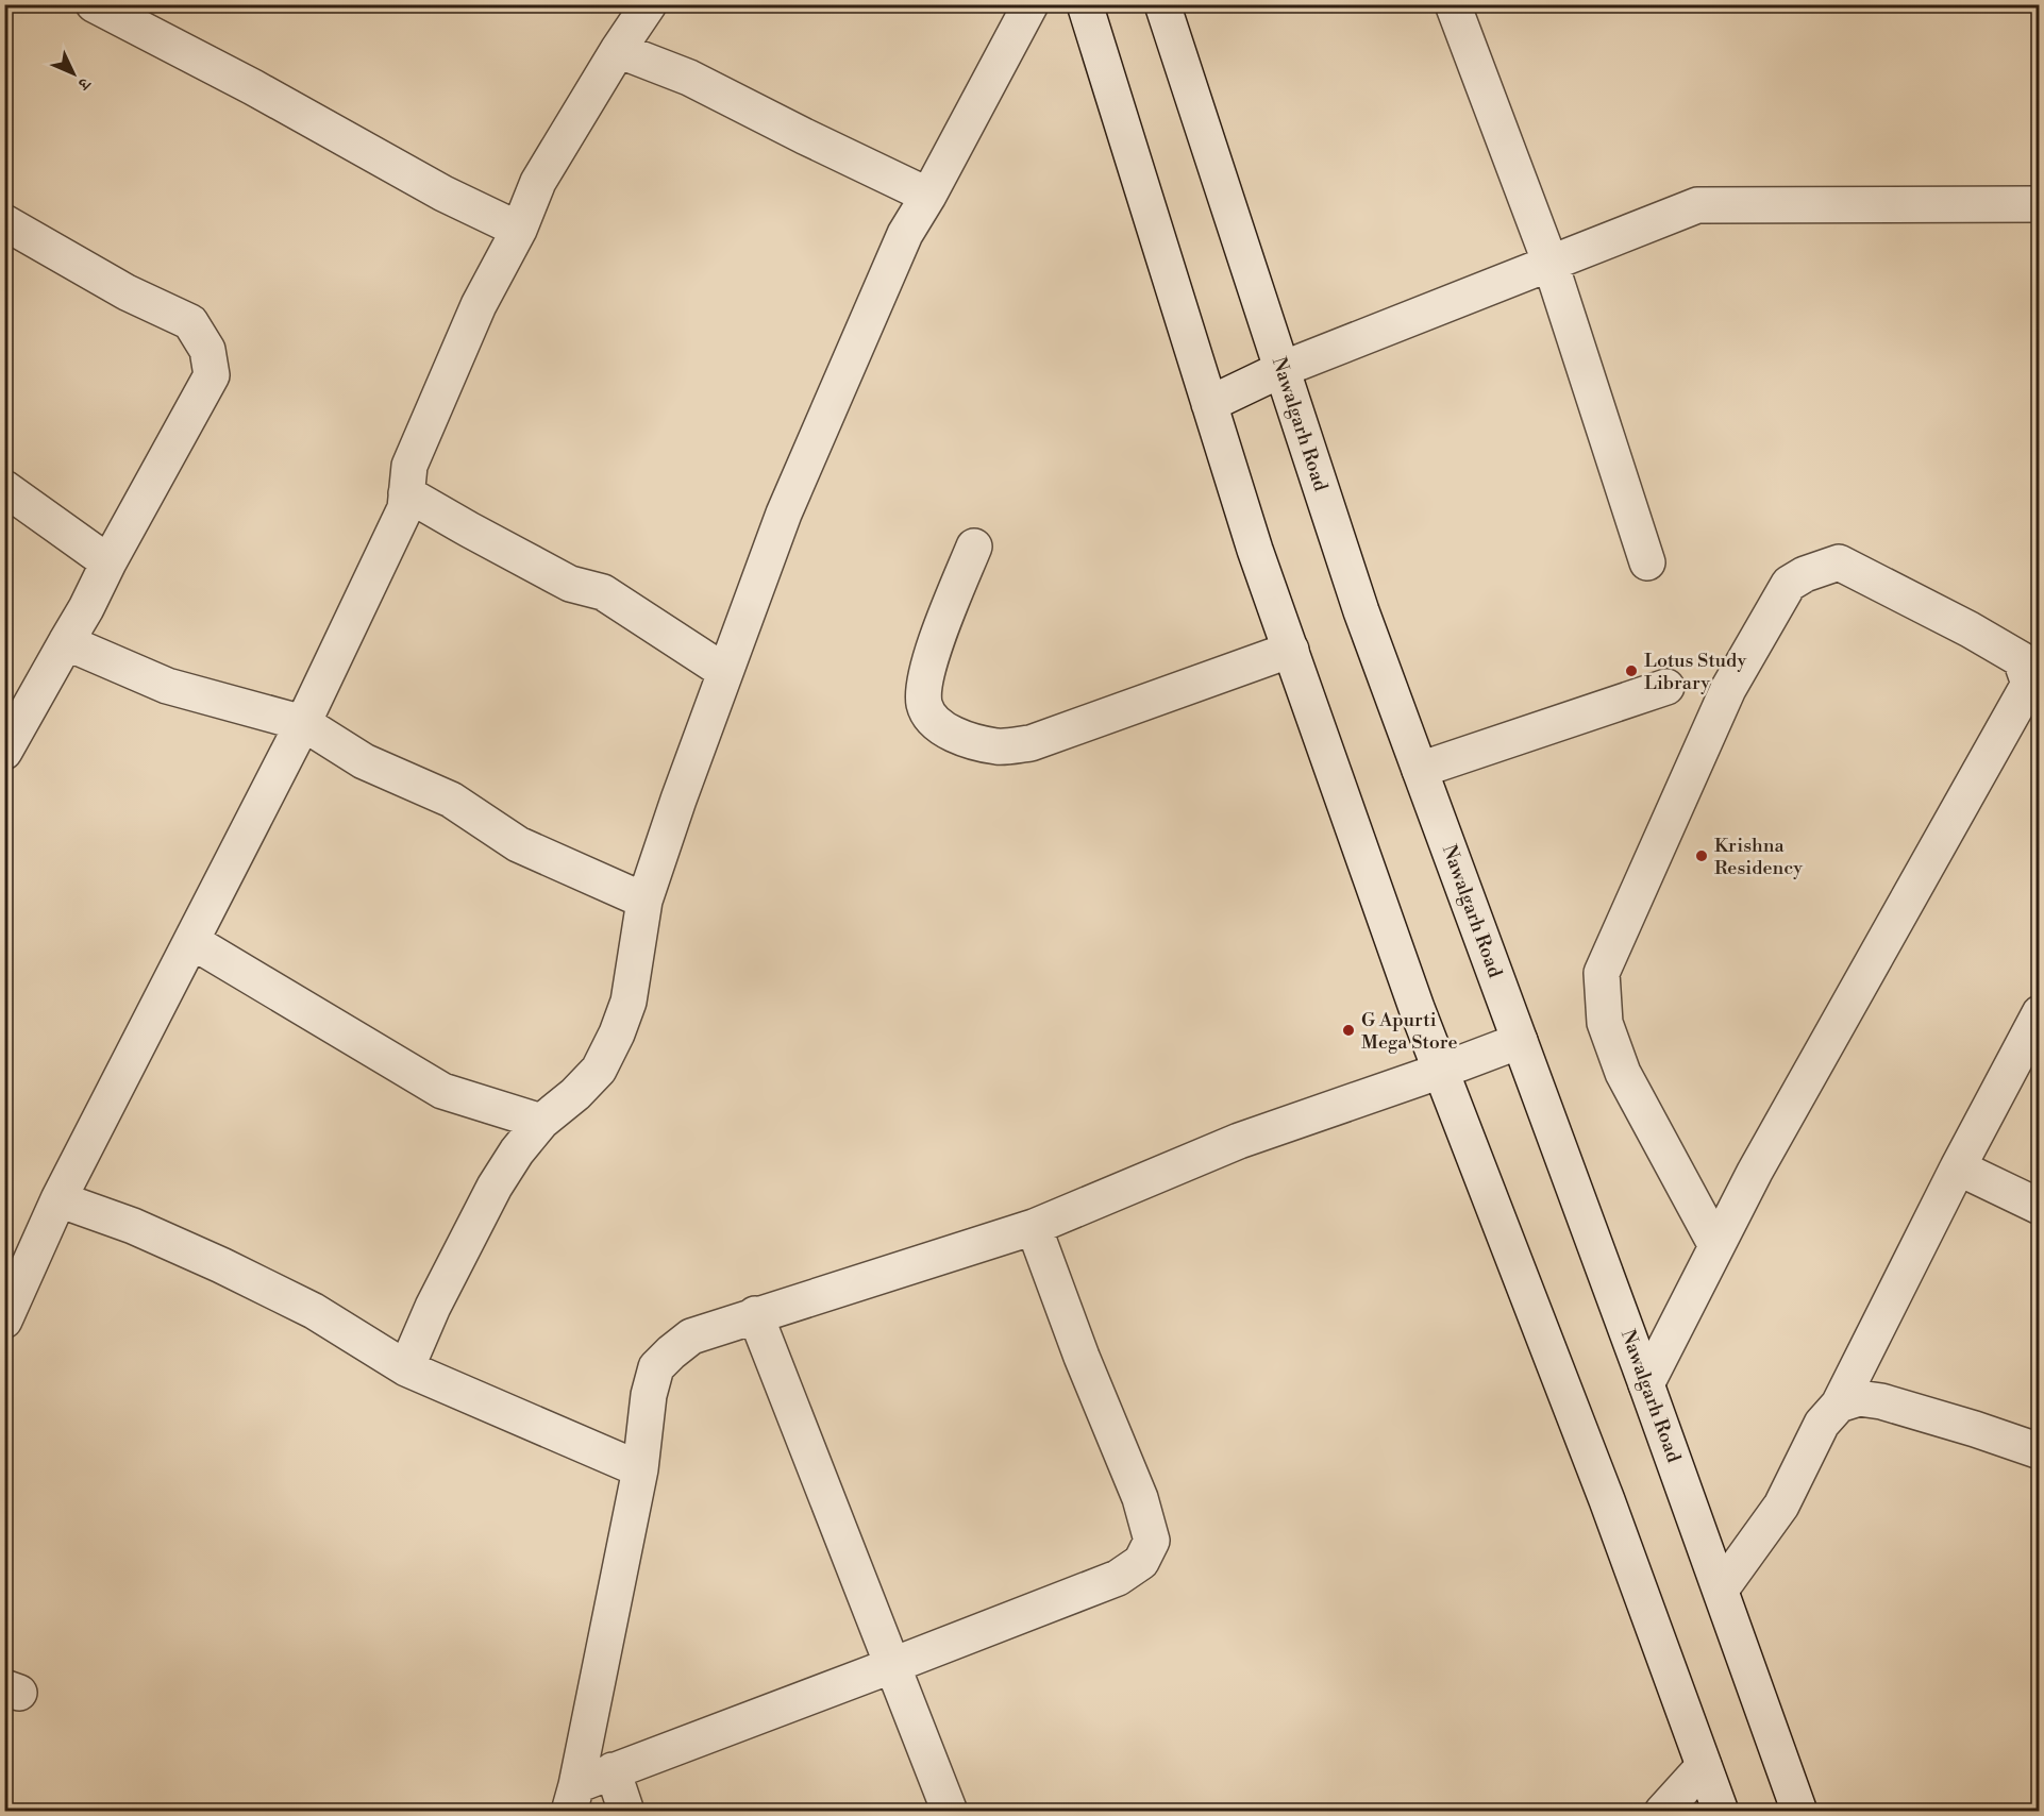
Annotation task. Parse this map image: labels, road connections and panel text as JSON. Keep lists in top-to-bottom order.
{
  "streets": {
    "street": ["Nawalgarh Road"]
  },
  "places": ["Lotus Study Library", "Krishna Residency", "G Apurti Mega Store"],
  "north": "bottom right"
}
